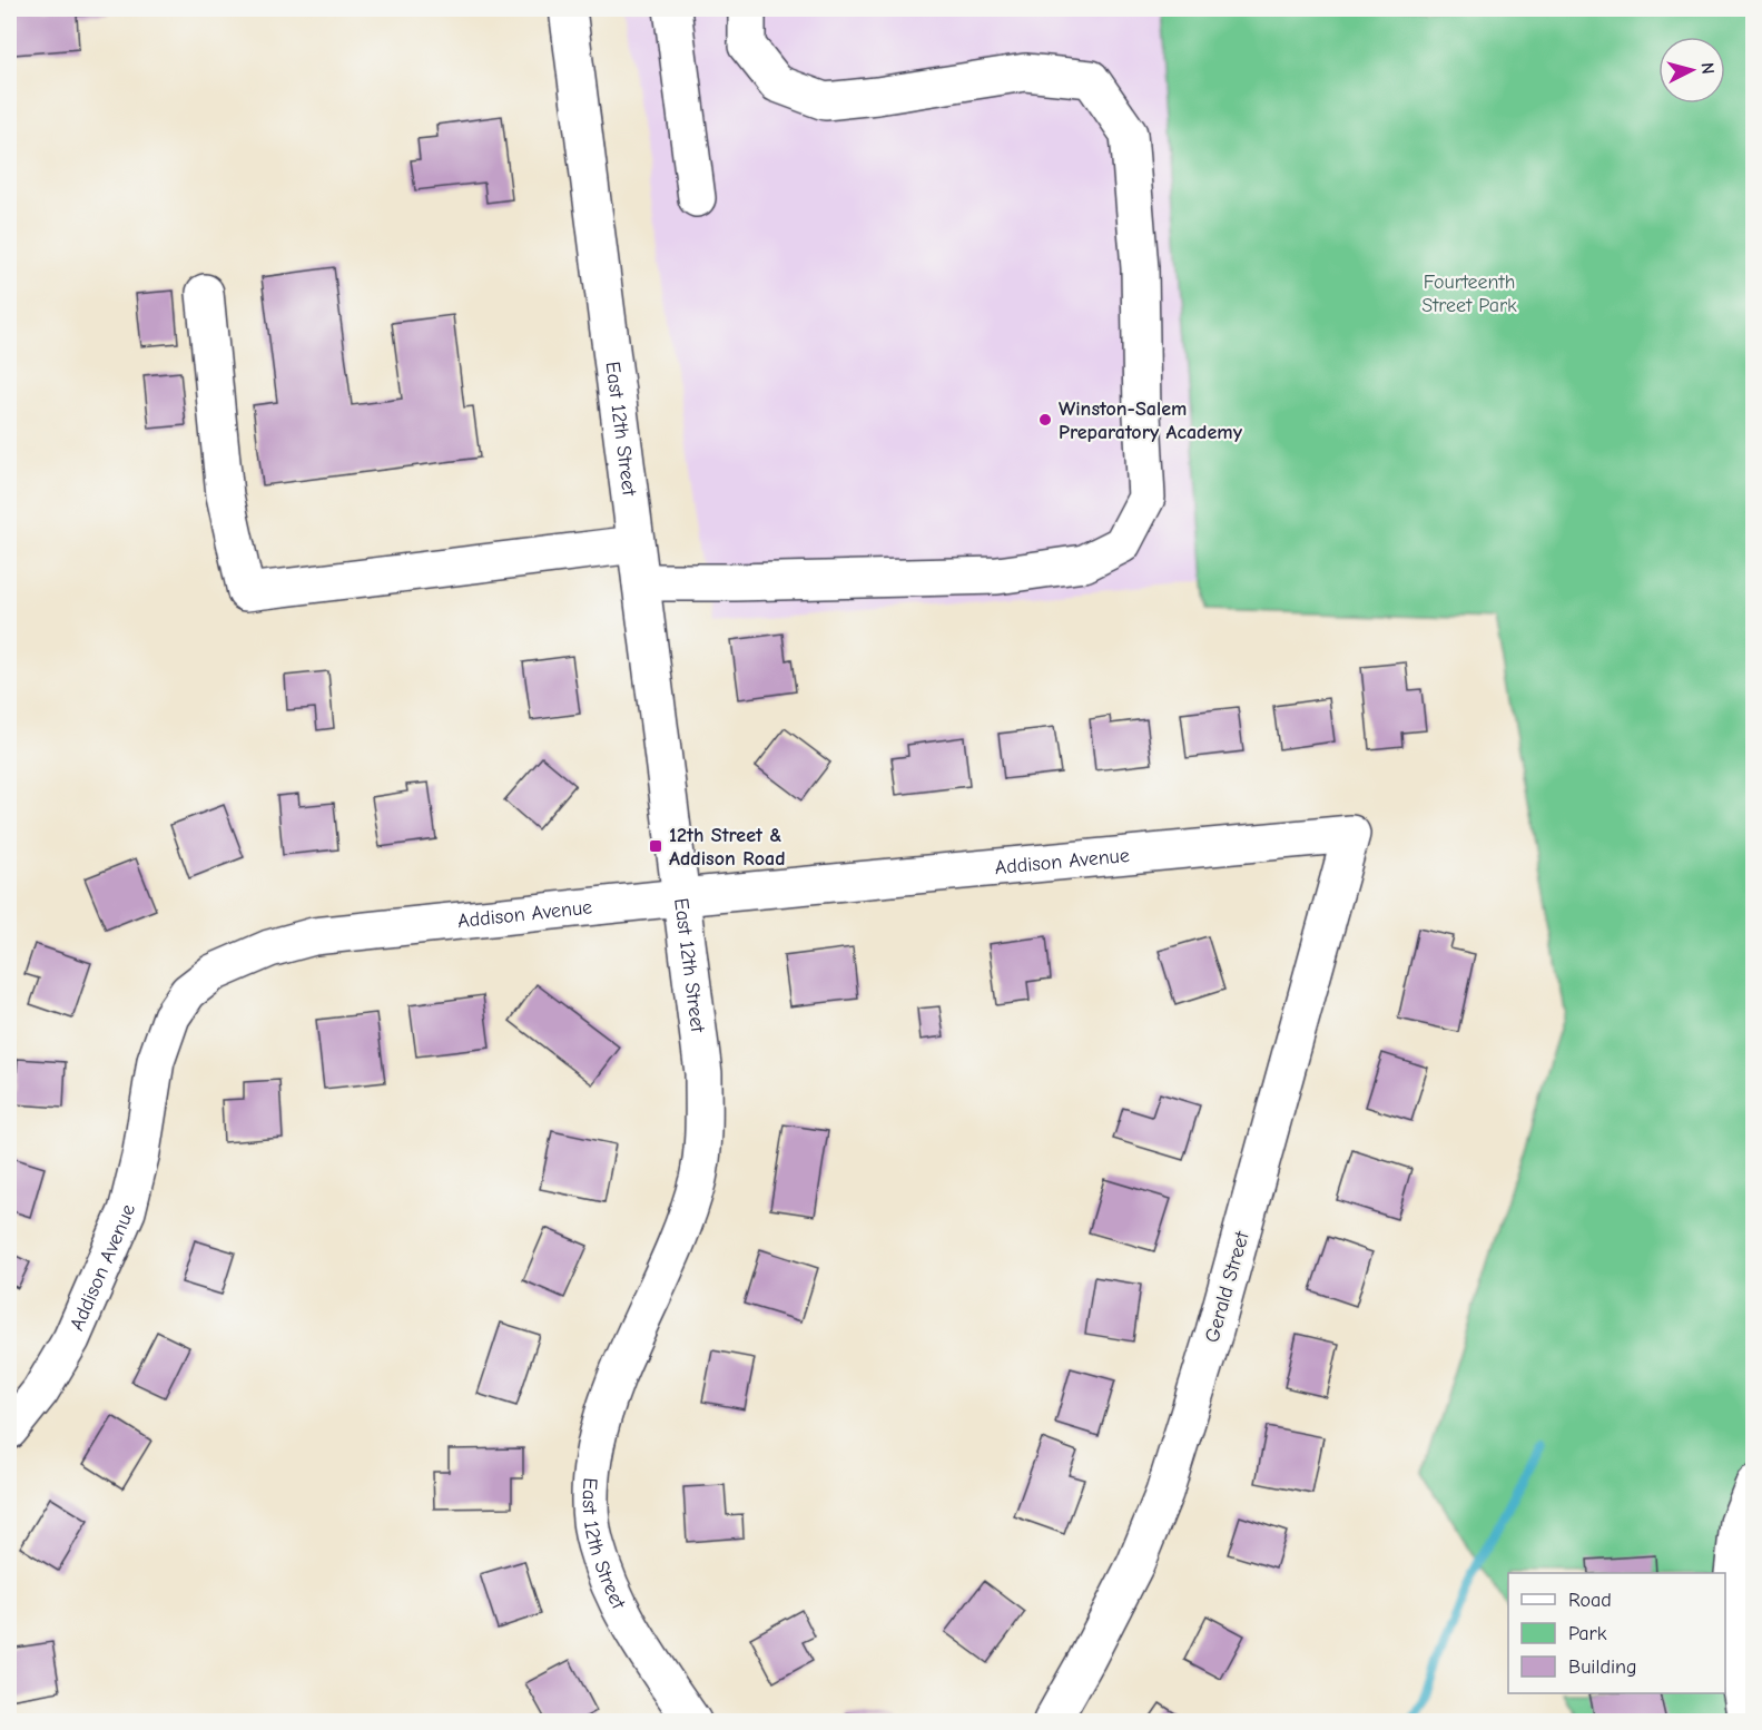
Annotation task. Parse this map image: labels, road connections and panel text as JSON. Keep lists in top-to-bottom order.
{
  "streets": {
    "street": ["East 12th Street", "Addison Avenue", "Gerald Street"]
  },
  "crossings": [
    ["East 12th Street", "Addison Avenue"],
    ["Addison Avenue", "Gerald Street"]
  ],
  "parks": ["Fourteenth Street Park"],
  "places": {
    "other": ["Winston-Salem Preparatory Academy"],
    "transit": ["12th Street & Addison Road"]
  },
  "legend": ["Road", "Park", "Building"],
  "north": "right"
}
